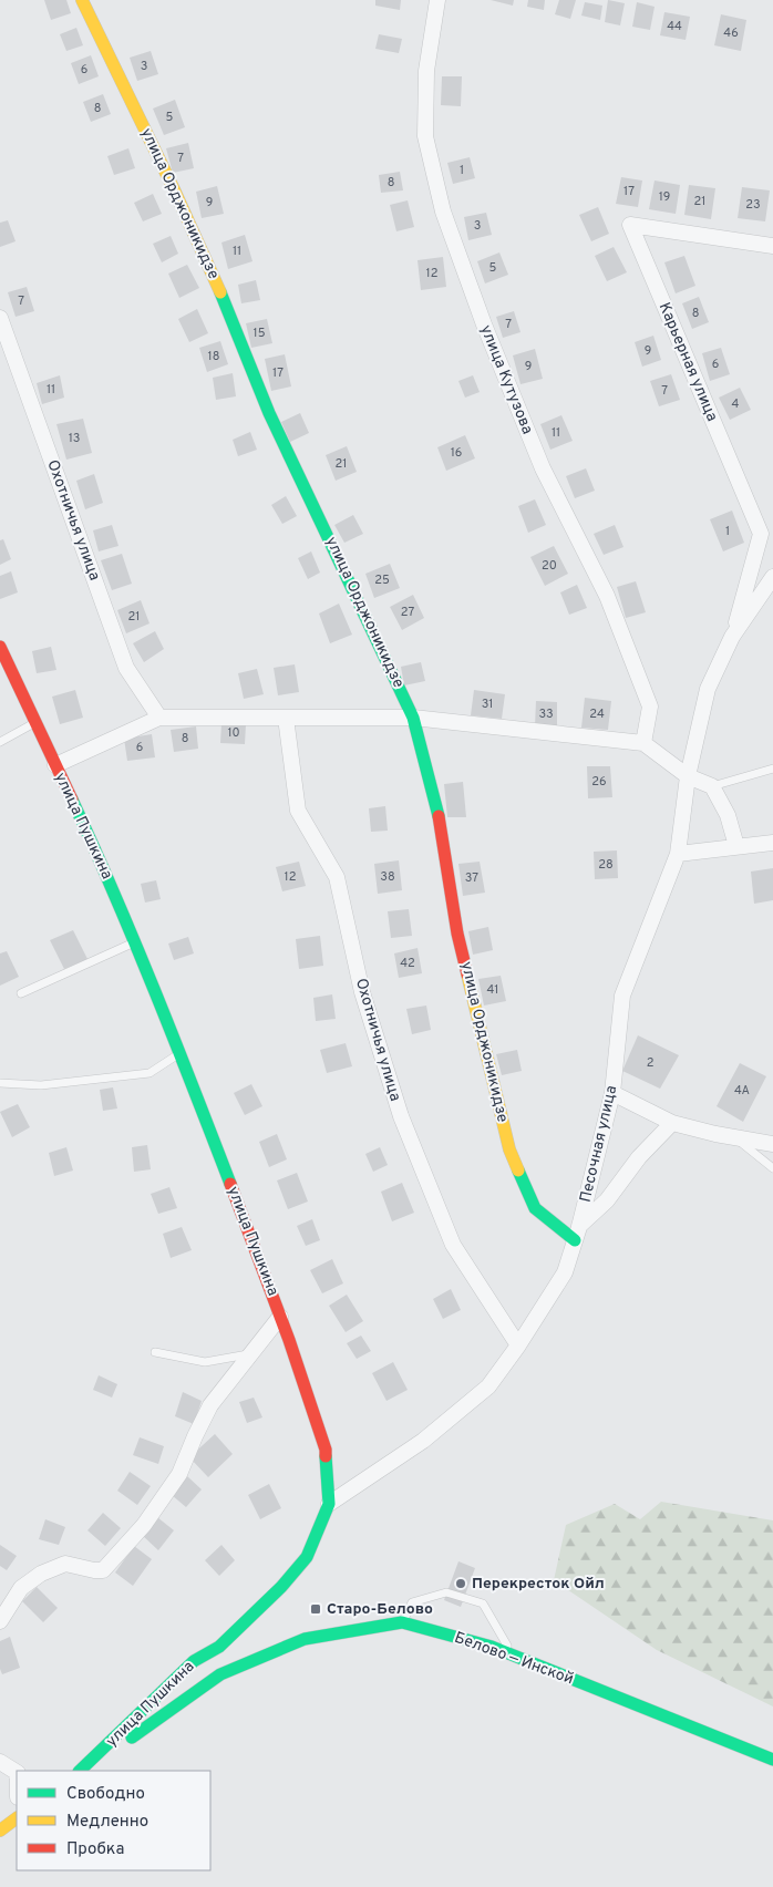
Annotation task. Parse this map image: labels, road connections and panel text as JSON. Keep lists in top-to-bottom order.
{
  "streets": {
    "street": [
      "улица Орджоникидзе",
      "Карьерная улица",
      "улица Кутузова",
      "Охотничья улица",
      "улица Пушкина",
      "Песочная улица",
      "Белово — Инской"
    ]
  },
  "crossings": [
    ["улица Орджоникидзе", "Песочная улица"],
    ["Карьерная улица", "Песочная улица"],
    ["Охотничья улица", "Песочная улица"],
    ["улица Пушкина", "Песочная улица"]
  ],
  "places": {
    "other": ["Перекресток Ойл"],
    "transit": ["Старо-Белово"]
  },
  "house_numbers": [
    "44",
    "46",
    "3",
    "6",
    "8",
    "5",
    "7",
    "1",
    "8",
    "17",
    "19",
    "21",
    "9",
    "23",
    "3",
    "11",
    "5",
    "12",
    "7",
    "8",
    "7",
    "15",
    "9",
    "18",
    "6",
    "9",
    "17",
    "11",
    "7",
    "4",
    "11",
    "13",
    "16",
    "21",
    "1",
    "20",
    "25",
    "27",
    "21",
    "31",
    "33",
    "24",
    "10",
    "8",
    "6",
    "26",
    "28",
    "12",
    "38",
    "37",
    "42",
    "41",
    "2",
    "4А"
  ],
  "legend": ["Свободно", "Медленно", "Пробка"]
}
